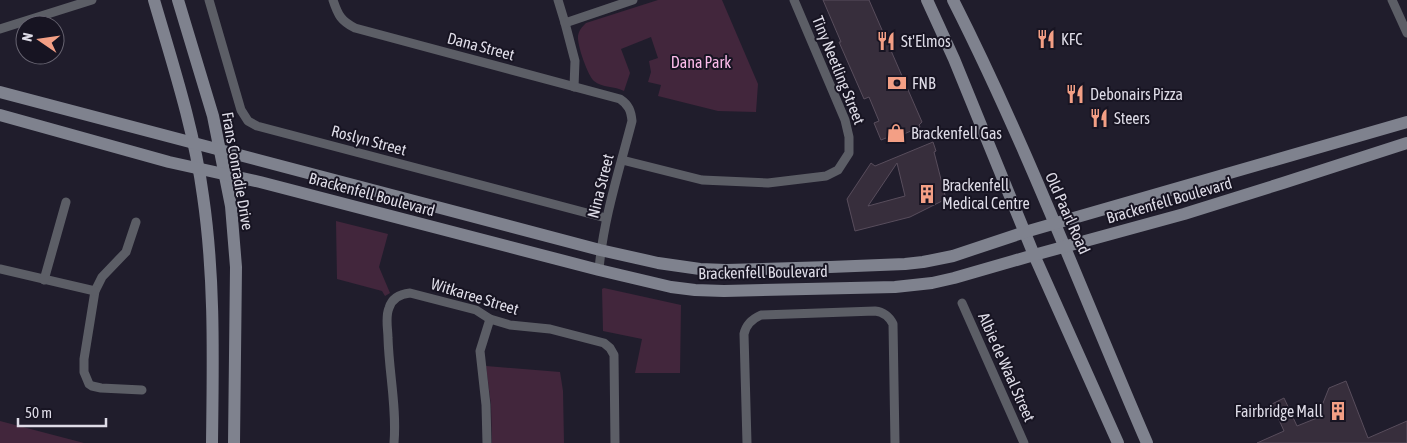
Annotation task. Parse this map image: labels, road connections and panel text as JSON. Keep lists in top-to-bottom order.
{
  "streets": {
    "street": [
      "Dana Street",
      "Tiny Neetling Street",
      "Roslyn Street",
      "Frans Conradie Drive",
      "Nina Street",
      "Brackenfell Boulevard",
      "Old Paarl Road",
      "Witkaree Street",
      "Albie de Waal Street"
    ]
  },
  "crossings": [
    ["Dana Street", "Nina Street"],
    ["Tiny Neetling Street", "Nina Street"],
    ["Roslyn Street", "Nina Street"],
    ["Frans Conradie Drive", "Brackenfell Boulevard"],
    ["Nina Street", "Brackenfell Boulevard"],
    ["Brackenfell Boulevard", "Old Paarl Road"]
  ],
  "parks": ["Dana Park"],
  "places": {
    "restaurant": [
      "KFC",
      "St'Elmos",
      "Debonairs Pizza",
      "Steers"
    ],
    "bank": ["FNB"],
    "shop": ["Brackenfell Gas"],
    "building": ["Brackenfell Medical Centre", "Fairbridge Mall"]
  },
  "scale_bar": "50 m",
  "north": "left"
}
